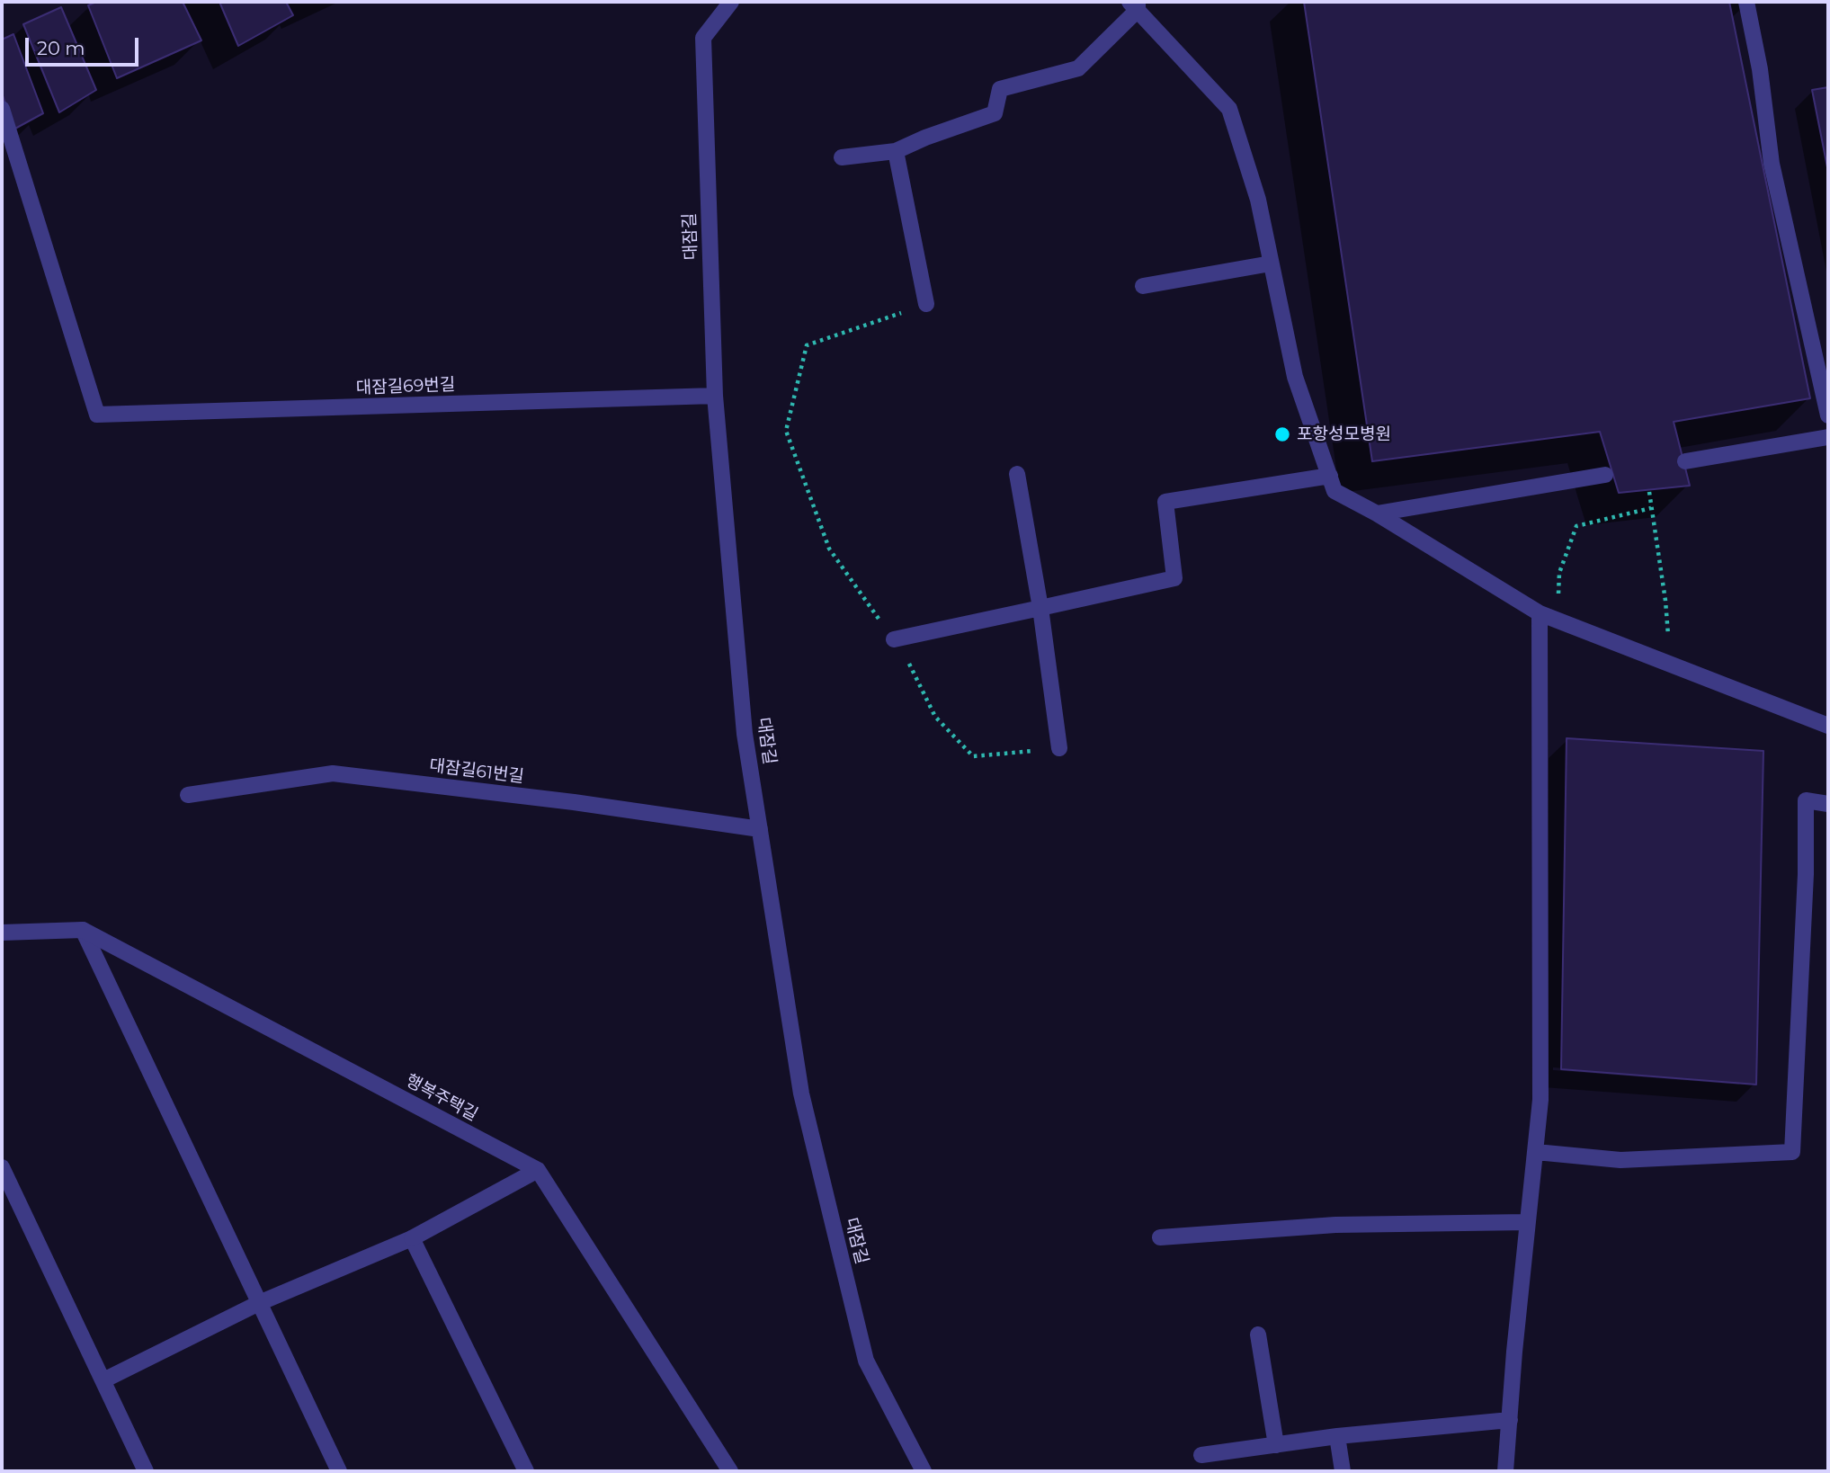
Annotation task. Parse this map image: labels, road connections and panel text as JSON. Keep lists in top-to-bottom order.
{
  "streets": {
    "street": [
      "대잠길",
      "대잠길69번길",
      "대잠길61번길",
      "행복주택길"
    ]
  },
  "crossings": [
    ["대잠길", "대잠길69번길"],
    ["대잠길", "대잠길61번길"]
  ],
  "places": ["포항성모병원"],
  "scale_bar": "20 m"
}
